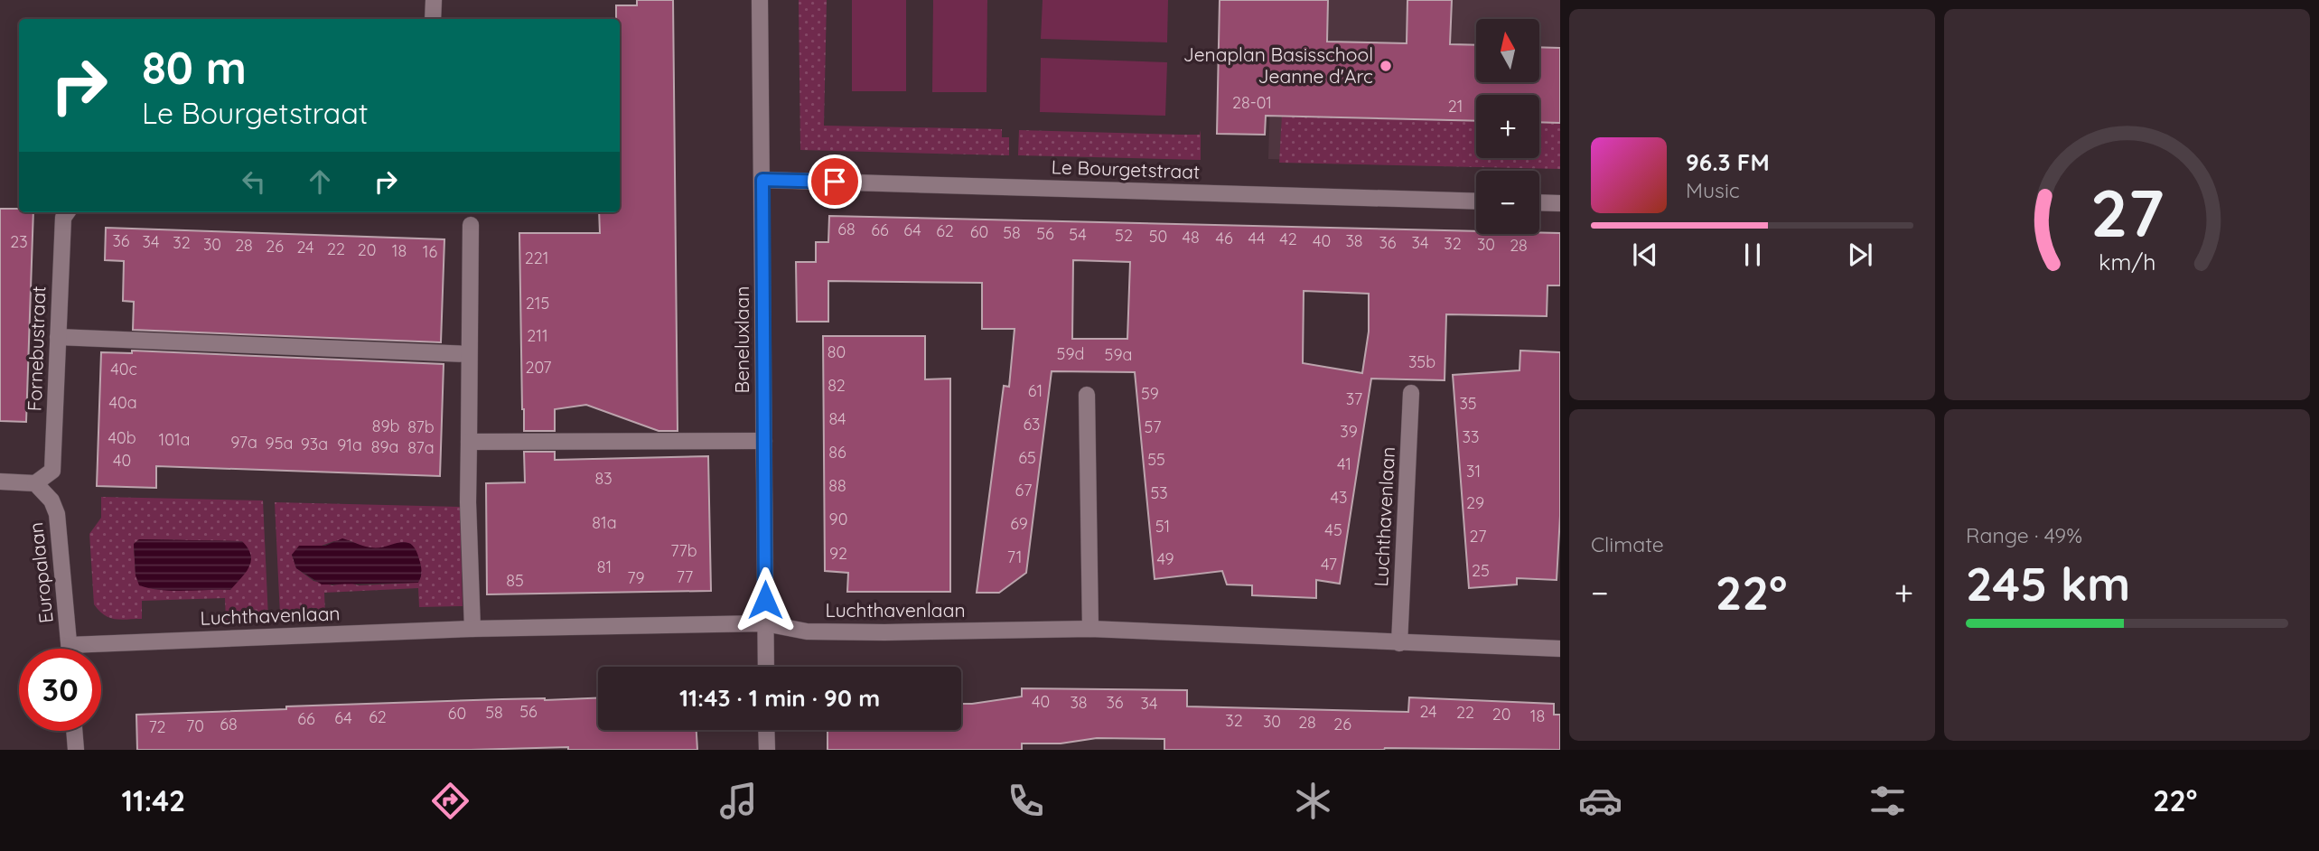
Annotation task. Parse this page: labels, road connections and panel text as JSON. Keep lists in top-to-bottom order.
{
  "streets": {
    "street": [
      "Le Bourgetstraat",
      "Beneluxlaan",
      "Fornebustraat",
      "Luchthavenlaan",
      "Europalaan"
    ]
  },
  "crossings": [
    ["Le Bourgetstraat", "Beneluxlaan"],
    ["Beneluxlaan", "Luchthavenlaan"],
    ["Fornebustraat", "Europalaan"],
    ["Luchthavenlaan", "Europalaan"]
  ],
  "places": ["Jenaplan Basisschool Jeanne d'Arc"],
  "house_numbers": [
    "28-01",
    "21",
    "68",
    "66",
    "64",
    "62",
    "60",
    "58",
    "56",
    "54",
    "52",
    "50",
    "48",
    "46",
    "44",
    "42",
    "36",
    "40",
    "38",
    "23",
    "34",
    "32",
    "36",
    "34",
    "32",
    "30",
    "30",
    "28",
    "28",
    "26",
    "24",
    "22",
    "20",
    "18",
    "16",
    "221",
    "215",
    "211",
    "80",
    "59d",
    "59a",
    "35b",
    "207",
    "40c",
    "82",
    "61",
    "59",
    "37",
    "40a",
    "35",
    "84",
    "63",
    "89b",
    "87b",
    "57",
    "39",
    "33",
    "40b",
    "101a",
    "97a",
    "95a",
    "93a",
    "91a",
    "89a",
    "87a",
    "86",
    "65",
    "55",
    "40",
    "41",
    "31",
    "83",
    "88",
    "67",
    "53",
    "43",
    "29",
    "90",
    "81a",
    "69",
    "51",
    "45",
    "27",
    "77b",
    "92",
    "71",
    "49",
    "47",
    "81",
    "25",
    "77",
    "79",
    "85",
    "40",
    "38",
    "36",
    "34",
    "56",
    "24",
    "58",
    "22",
    "60",
    "20",
    "18",
    "62",
    "64",
    "66",
    "32",
    "30",
    "28",
    "68",
    "26",
    "70",
    "72"
  ],
  "north": "top",
  "page": {
    "map_buttons": ["+", "−"],
    "turn": ["80 m", "Le Bourgetstraat"],
    "song": ["96.3 FM", "Music"],
    "tile": [
      "Climate",
      ["Range · 49%", "245 km"]
    ],
    "heat": ["−", "22°", "+"],
    "limit": "30",
    "trip": "11:43 · 1 min · 90 m",
    "tabs": ["11:42", "22°"],
    "gauge": ["27", "km/h"]
  }
}
